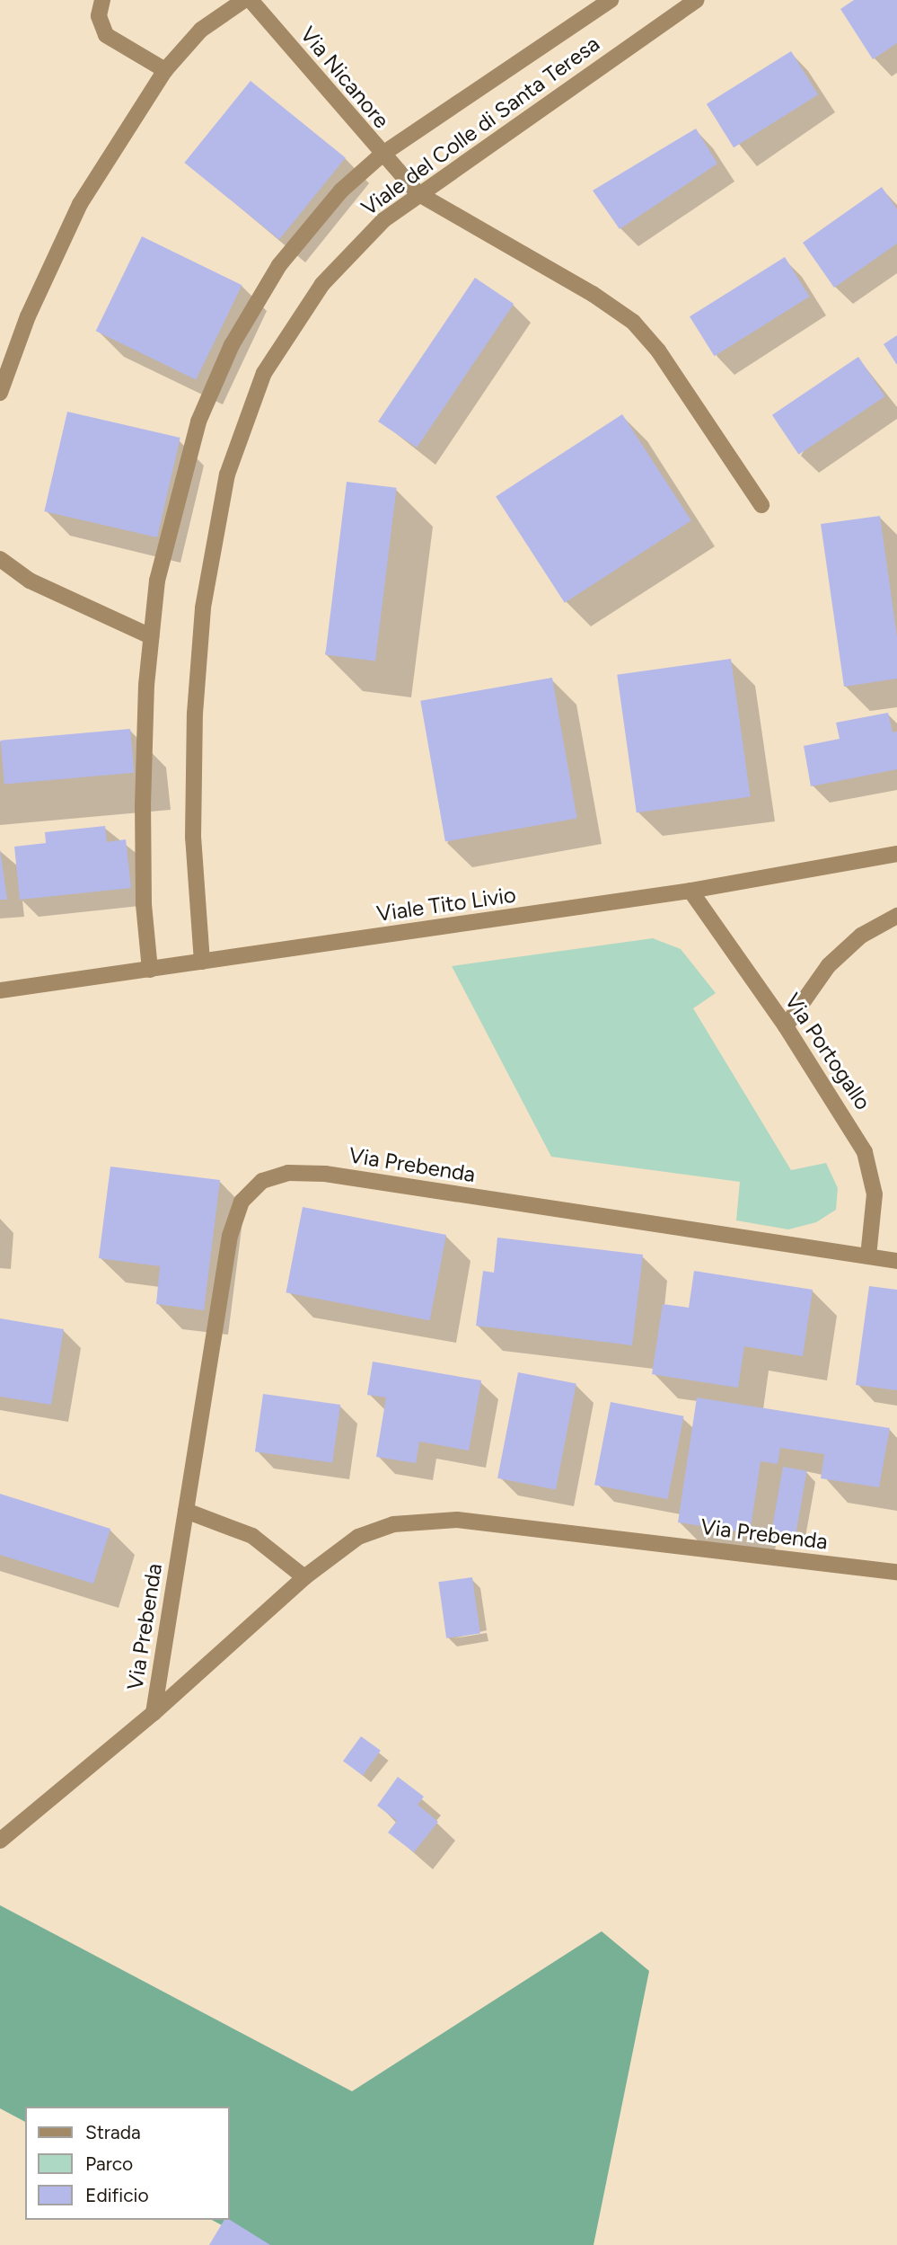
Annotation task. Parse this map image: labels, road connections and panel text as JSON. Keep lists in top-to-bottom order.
{
  "streets": {
    "street": [
      "Via Nicanore",
      "Viale del Colle di Santa Teresa",
      "Viale Tito Livio",
      "Via Portogallo",
      "Via Prebenda"
    ]
  },
  "crossings": [
    ["Via Nicanore", "Viale del Colle di Santa Teresa"],
    ["Viale del Colle di Santa Teresa", "Viale Tito Livio"],
    ["Viale Tito Livio", "Via Portogallo"],
    ["Via Portogallo", "Via Prebenda"]
  ],
  "legend": ["Strada", "Parco", "Edificio"]
}
